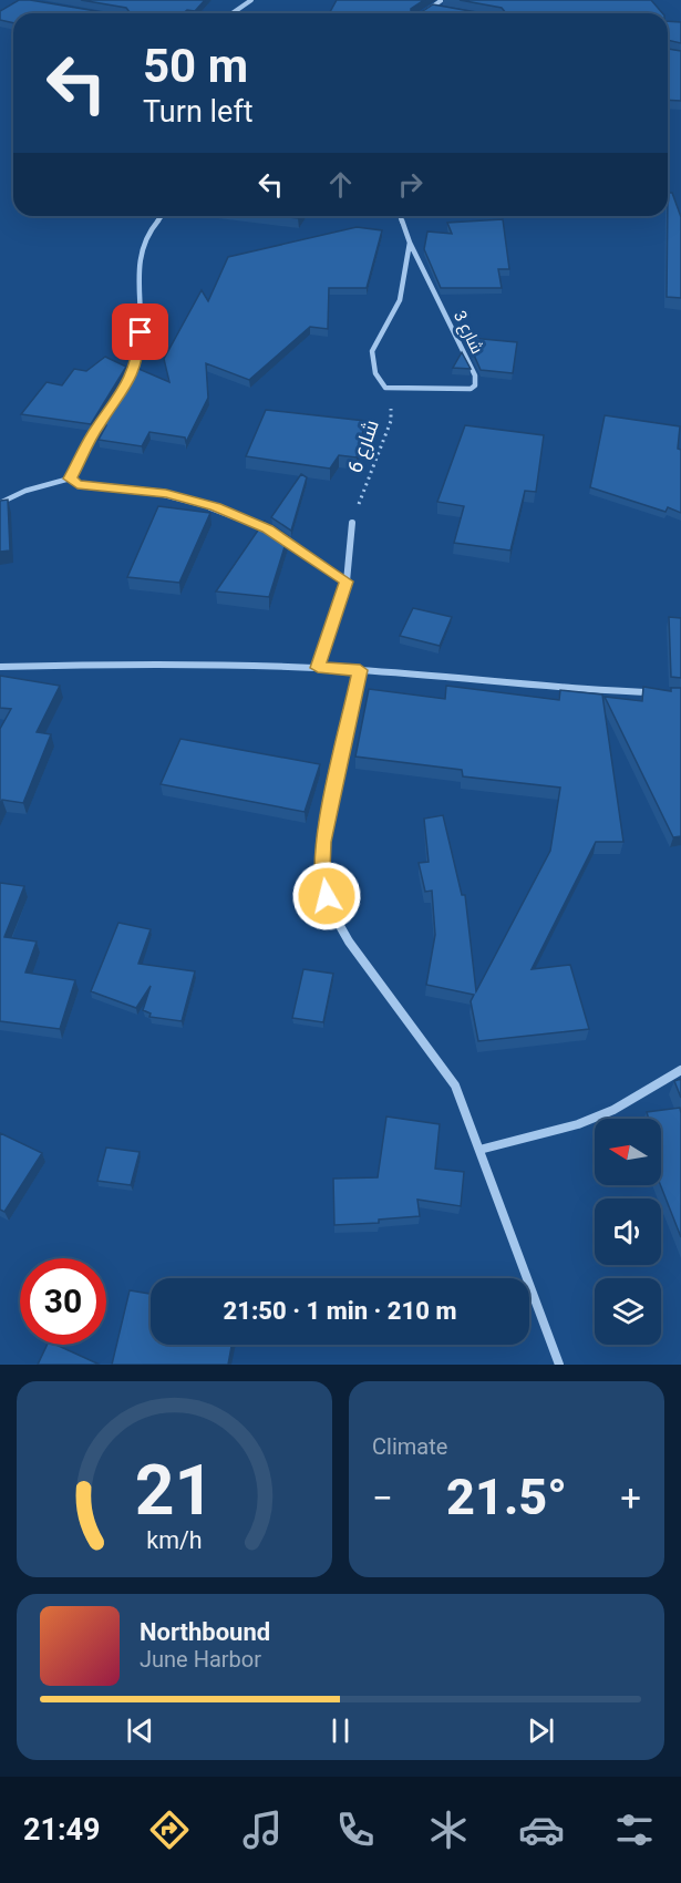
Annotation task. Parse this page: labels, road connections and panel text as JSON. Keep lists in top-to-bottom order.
{
  "streets": {
    "street": ["شارع 3"],
    "path": ["شارع 6"]
  },
  "crossings": [
    ["شارع 3", "شارع 6"]
  ],
  "north": "left",
  "page": {
    "turn": ["50 m", "Turn left"],
    "limit": "30",
    "trip": "21:50 · 1 min · 210 m",
    "tile": "Climate",
    "heat": ["−", "21.5°", "+"],
    "song": ["Northbound", "June Harbor"],
    "tabs": "21:49",
    "gauge": ["21", "km/h"]
  }
}
